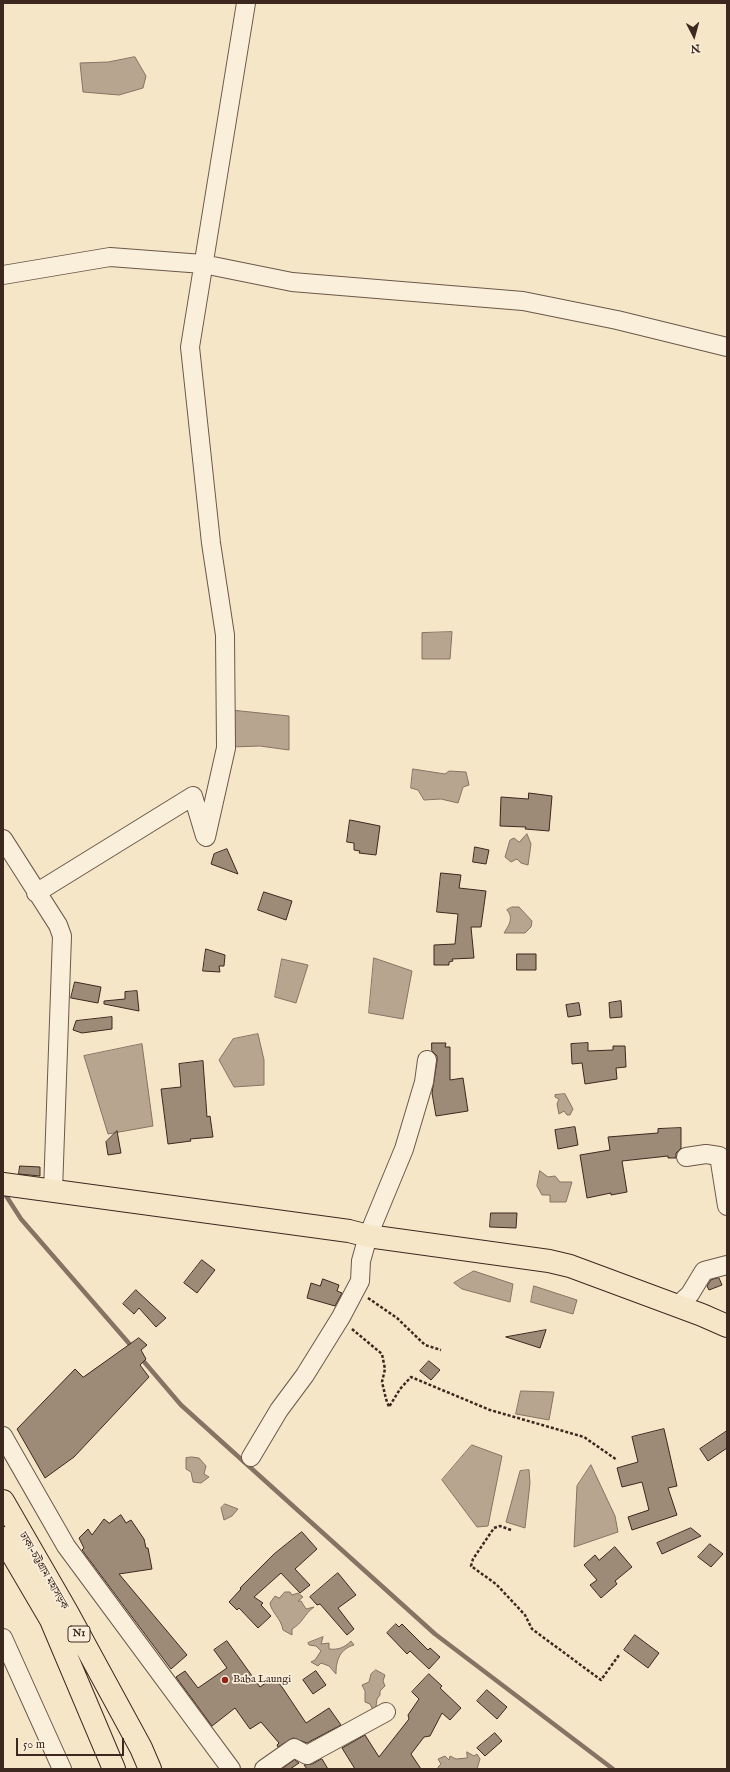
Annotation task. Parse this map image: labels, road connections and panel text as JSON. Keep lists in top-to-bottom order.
{
  "streets": {
    "main road": ["ঢাকা-চট্টগ্রাম মহাসড়ক", "N1"]
  },
  "places": ["Baba Laungi"],
  "scale_bar": "50 m",
  "north": "bottom"
}
